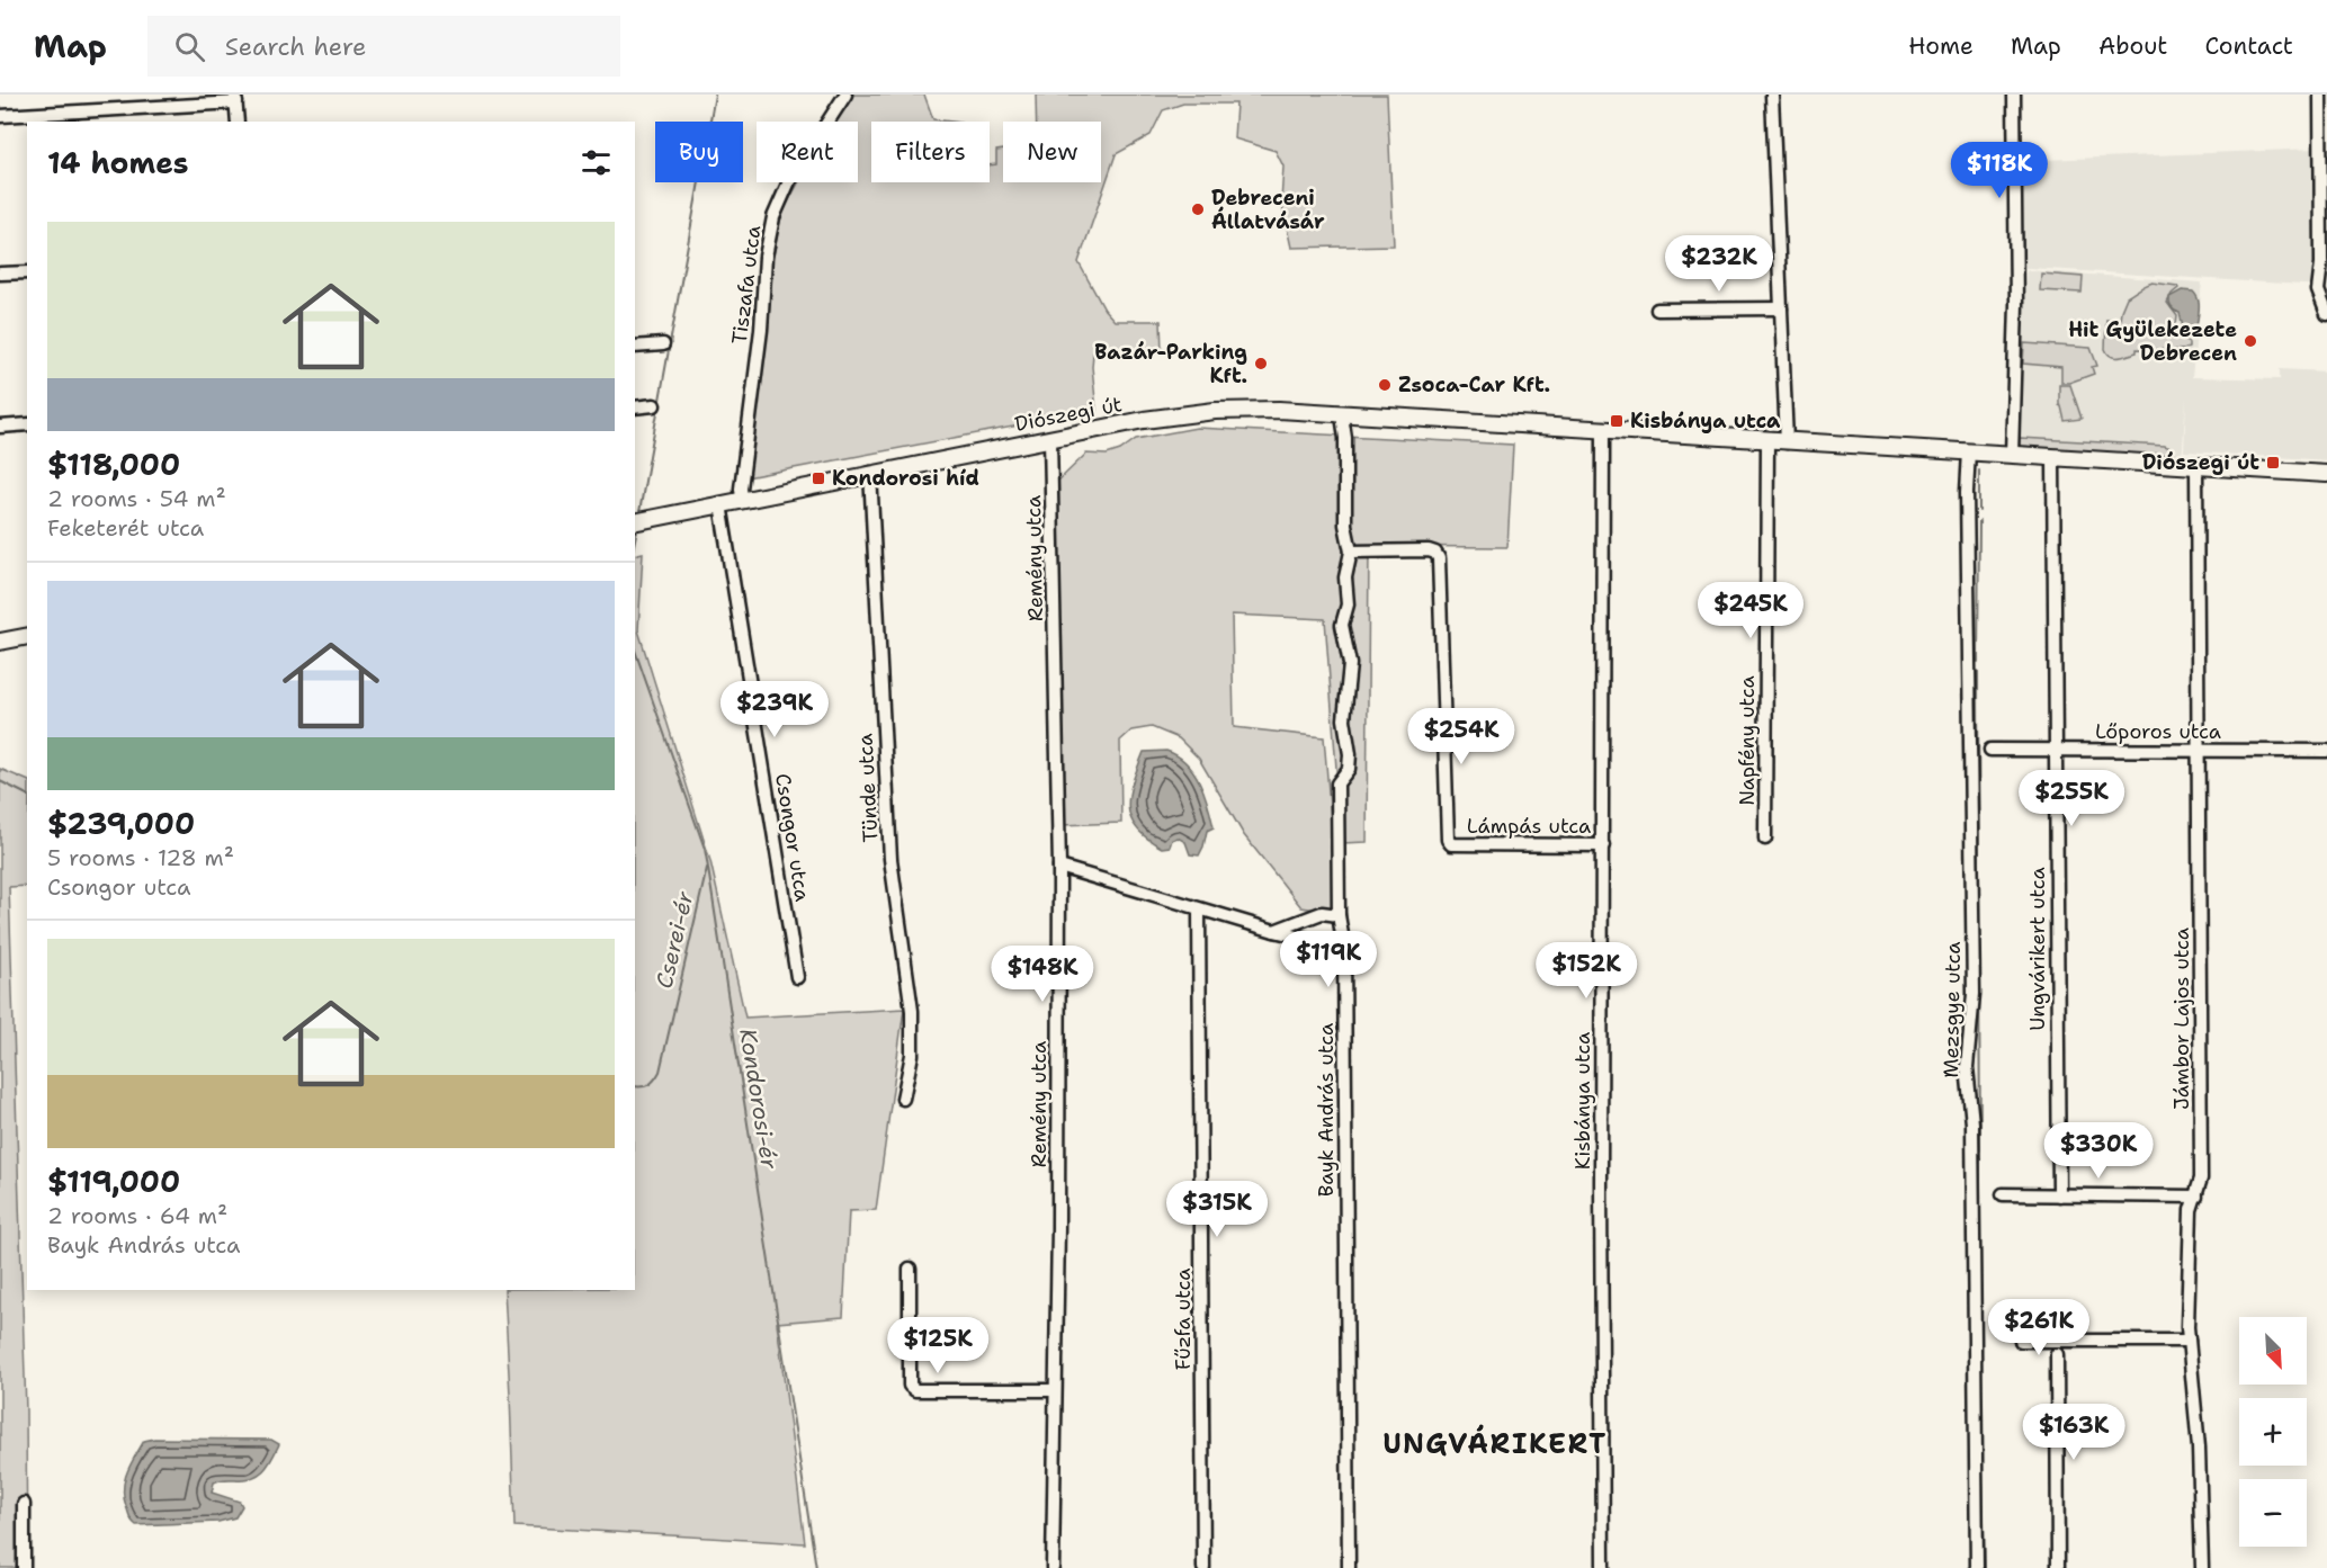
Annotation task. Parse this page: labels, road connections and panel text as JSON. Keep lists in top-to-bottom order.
{
  "streets": {
    "main road": ["Diószegi út"],
    "street": [
      "Tiszafa utca",
      "Remény utca",
      "Lőporos utca",
      "Napfény utca",
      "Tünde utca",
      "Lámpás utca",
      "Csongor utca",
      "Ungvárikert utca",
      "Mezsgye utca",
      "Jámbor Lajos utca",
      "Kisbánya utca",
      "Bayk András utca",
      "Fűzfa utca"
    ]
  },
  "crossings": [
    ["Tiszafa utca", "Diószegi út"],
    ["Diószegi út", "Remény utca"],
    ["Diószegi út", "Napfény utca"],
    ["Diószegi út", "Tünde utca"],
    ["Diószegi út", "Csongor utca"],
    ["Diószegi út", "Ungvárikert utca"],
    ["Diószegi út", "Mezsgye utca"],
    ["Diószegi út", "Jámbor Lajos utca"],
    ["Diószegi út", "Kisbánya utca"],
    ["Diószegi út", "Bayk András utca"],
    ["Lőporos utca", "Ungvárikert utca"],
    ["Lőporos utca", "Jámbor Lajos utca"],
    ["Lámpás utca", "Kisbánya utca"],
    ["Lámpás utca", "Bayk András utca"]
  ],
  "districts": ["UNGVÁRIKERT"],
  "water": ["Cserei-ér", "Kondorosi-ér"],
  "places": {
    "other": [
      "Debreceni Állatvásár",
      "Hit Gyülekezete Debrecen",
      "Bazár-Parking Kft.",
      "Zsoca-Car Kft."
    ],
    "transit": ["Kisbánya utca", "Diószegi út", "Kondorosi híd"]
  },
  "north": "bottom right",
  "page": {
    "header": "Map",
    "search": "Search here",
    "nav": [
      "Home",
      "Map",
      "About",
      "Contact"
    ],
    "chip": [
      "Buy",
      "Rent",
      "Filters",
      "New"
    ],
    "heading": "14 homes",
    "price": [
      "$118K",
      "$232K",
      "$245K",
      "$239K",
      "$254K",
      "$255K",
      "$119K",
      "$152K",
      "$148K",
      "$330K",
      "$315K",
      "$261K",
      "$125K",
      "$163K"
    ],
    "list": [
      {
        "name": "$118,000",
        "note": "2 rooms · 54 m² · Feketerét utca"
      },
      {
        "name": "$239,000",
        "note": "5 rooms · 128 m² · Csongor utca"
      },
      {
        "name": "$119,000",
        "note": "2 rooms · 64 m² · Bayk András utca"
      }
    ],
    "map_buttons": ["+", "−"]
  }
}
